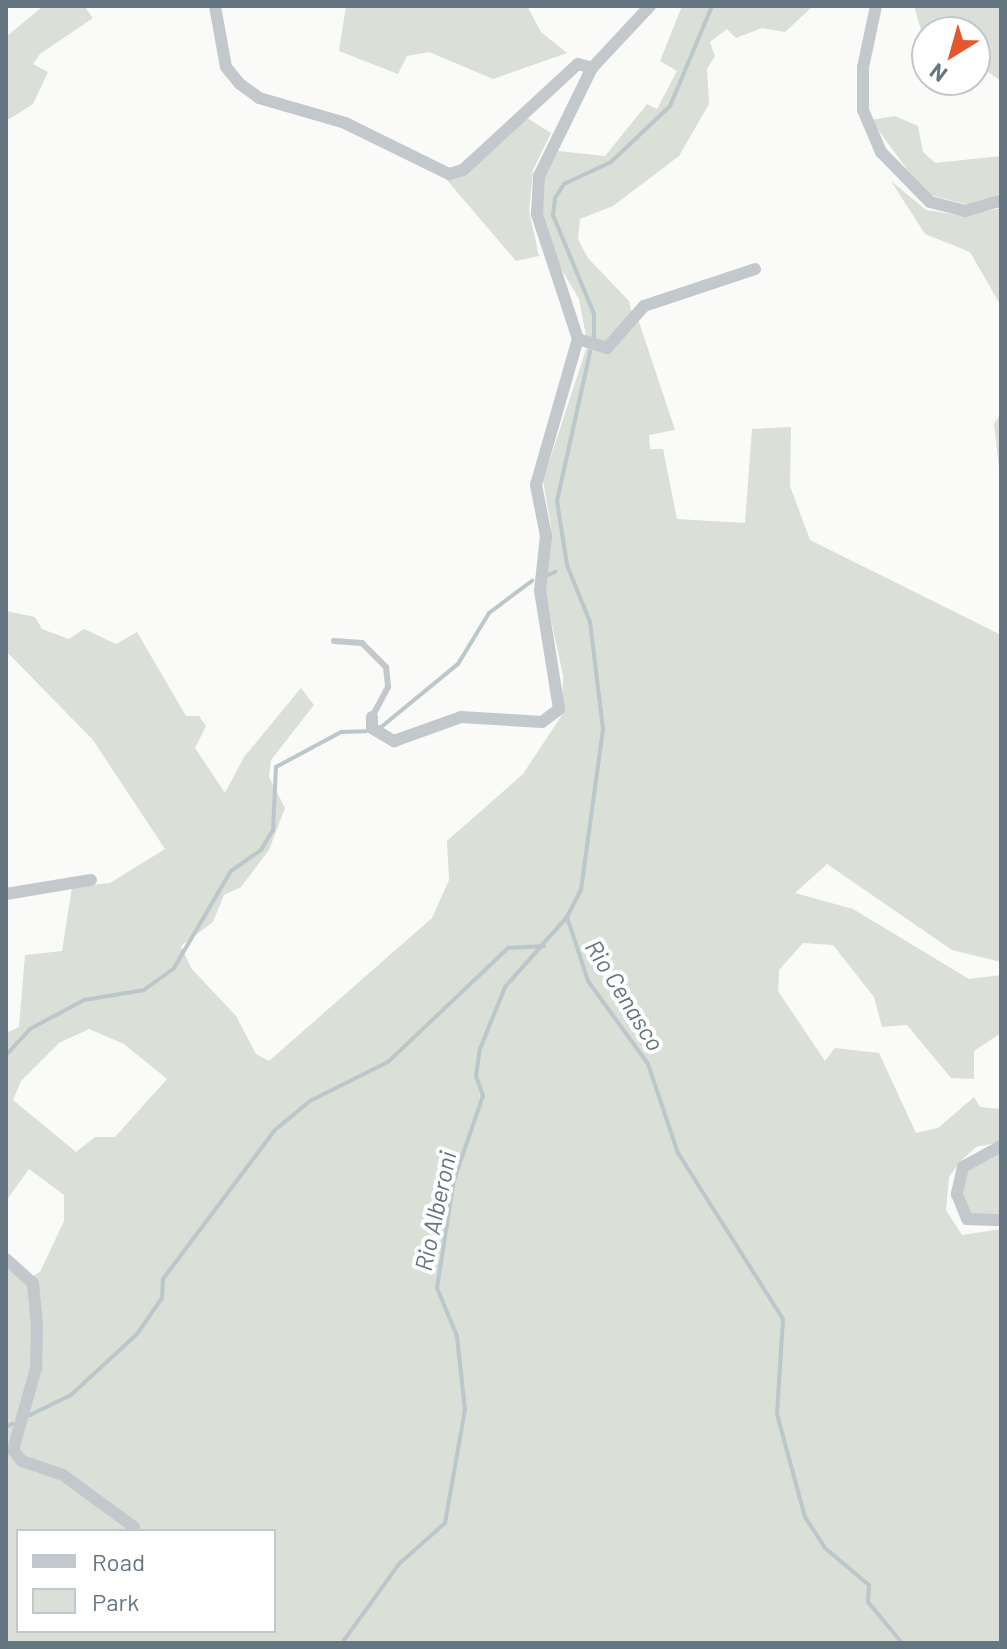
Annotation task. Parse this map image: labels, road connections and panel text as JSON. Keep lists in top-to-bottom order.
{
  "water": ["Rio Cenasco", "Rio Alberoni"],
  "legend": ["Road", "Park"],
  "north": "bottom left"
}
